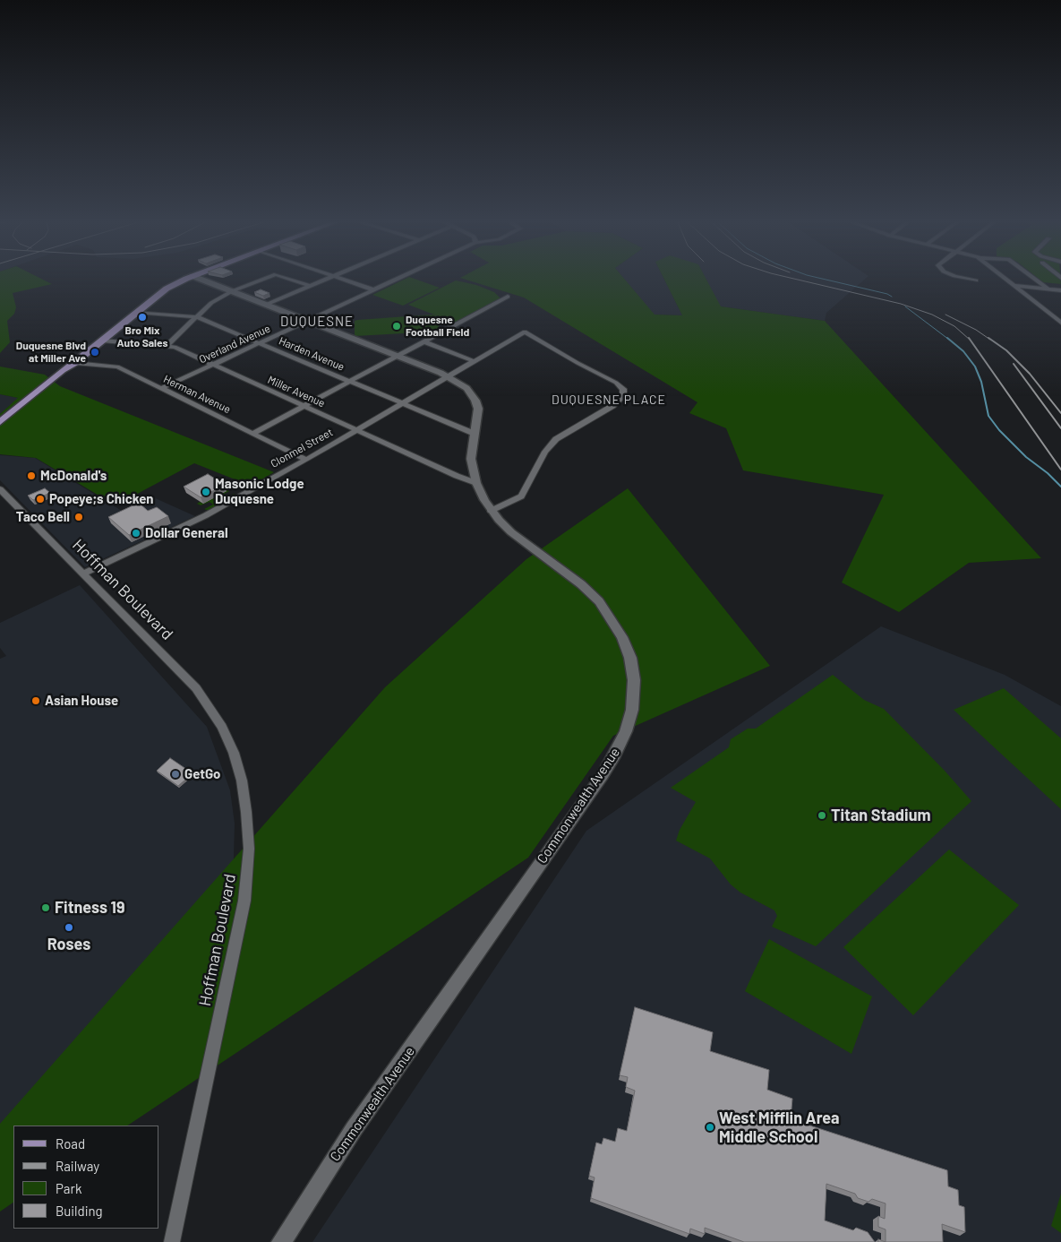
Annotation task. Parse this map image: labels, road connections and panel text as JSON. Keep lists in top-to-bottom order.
{
  "streets": {
    "street": [
      "Overland Avenue",
      "Harden Avenue",
      "Miller Avenue",
      "Herman Avenue",
      "Clonmel Street",
      "Hoffman Boulevard",
      "Commonwealth Avenue"
    ]
  },
  "crossings": [
    ["Overland Avenue", "Harden Avenue"],
    ["Overland Avenue", "Miller Avenue"],
    ["Overland Avenue", "Herman Avenue"],
    ["Overland Avenue", "Commonwealth Avenue"],
    ["Harden Avenue", "Clonmel Street"],
    ["Harden Avenue", "Commonwealth Avenue"],
    ["Miller Avenue", "Clonmel Street"],
    ["Miller Avenue", "Commonwealth Avenue"],
    ["Herman Avenue", "Clonmel Street"],
    ["Clonmel Street", "Hoffman Boulevard"],
    ["Clonmel Street", "Commonwealth Avenue"]
  ],
  "districts": ["DUQUESNE", "DUQUESNE PLACE"],
  "places": [
    "Bro Mix Auto Sales",
    "Duquesne Football Field",
    "Duquesne Blvd at Miller Ave",
    "McDonald's",
    "Masonic Lodge Duquesne",
    "Popeye;s Chicken",
    "Taco Bell",
    "Dollar General",
    "Asian House",
    "GetGo",
    "Titan Stadium",
    "Fitness 19",
    "Roses",
    "West Mifflin Area Middle School"
  ],
  "legend": [
    "Road",
    "Railway",
    "Park",
    "Building"
  ]
}
